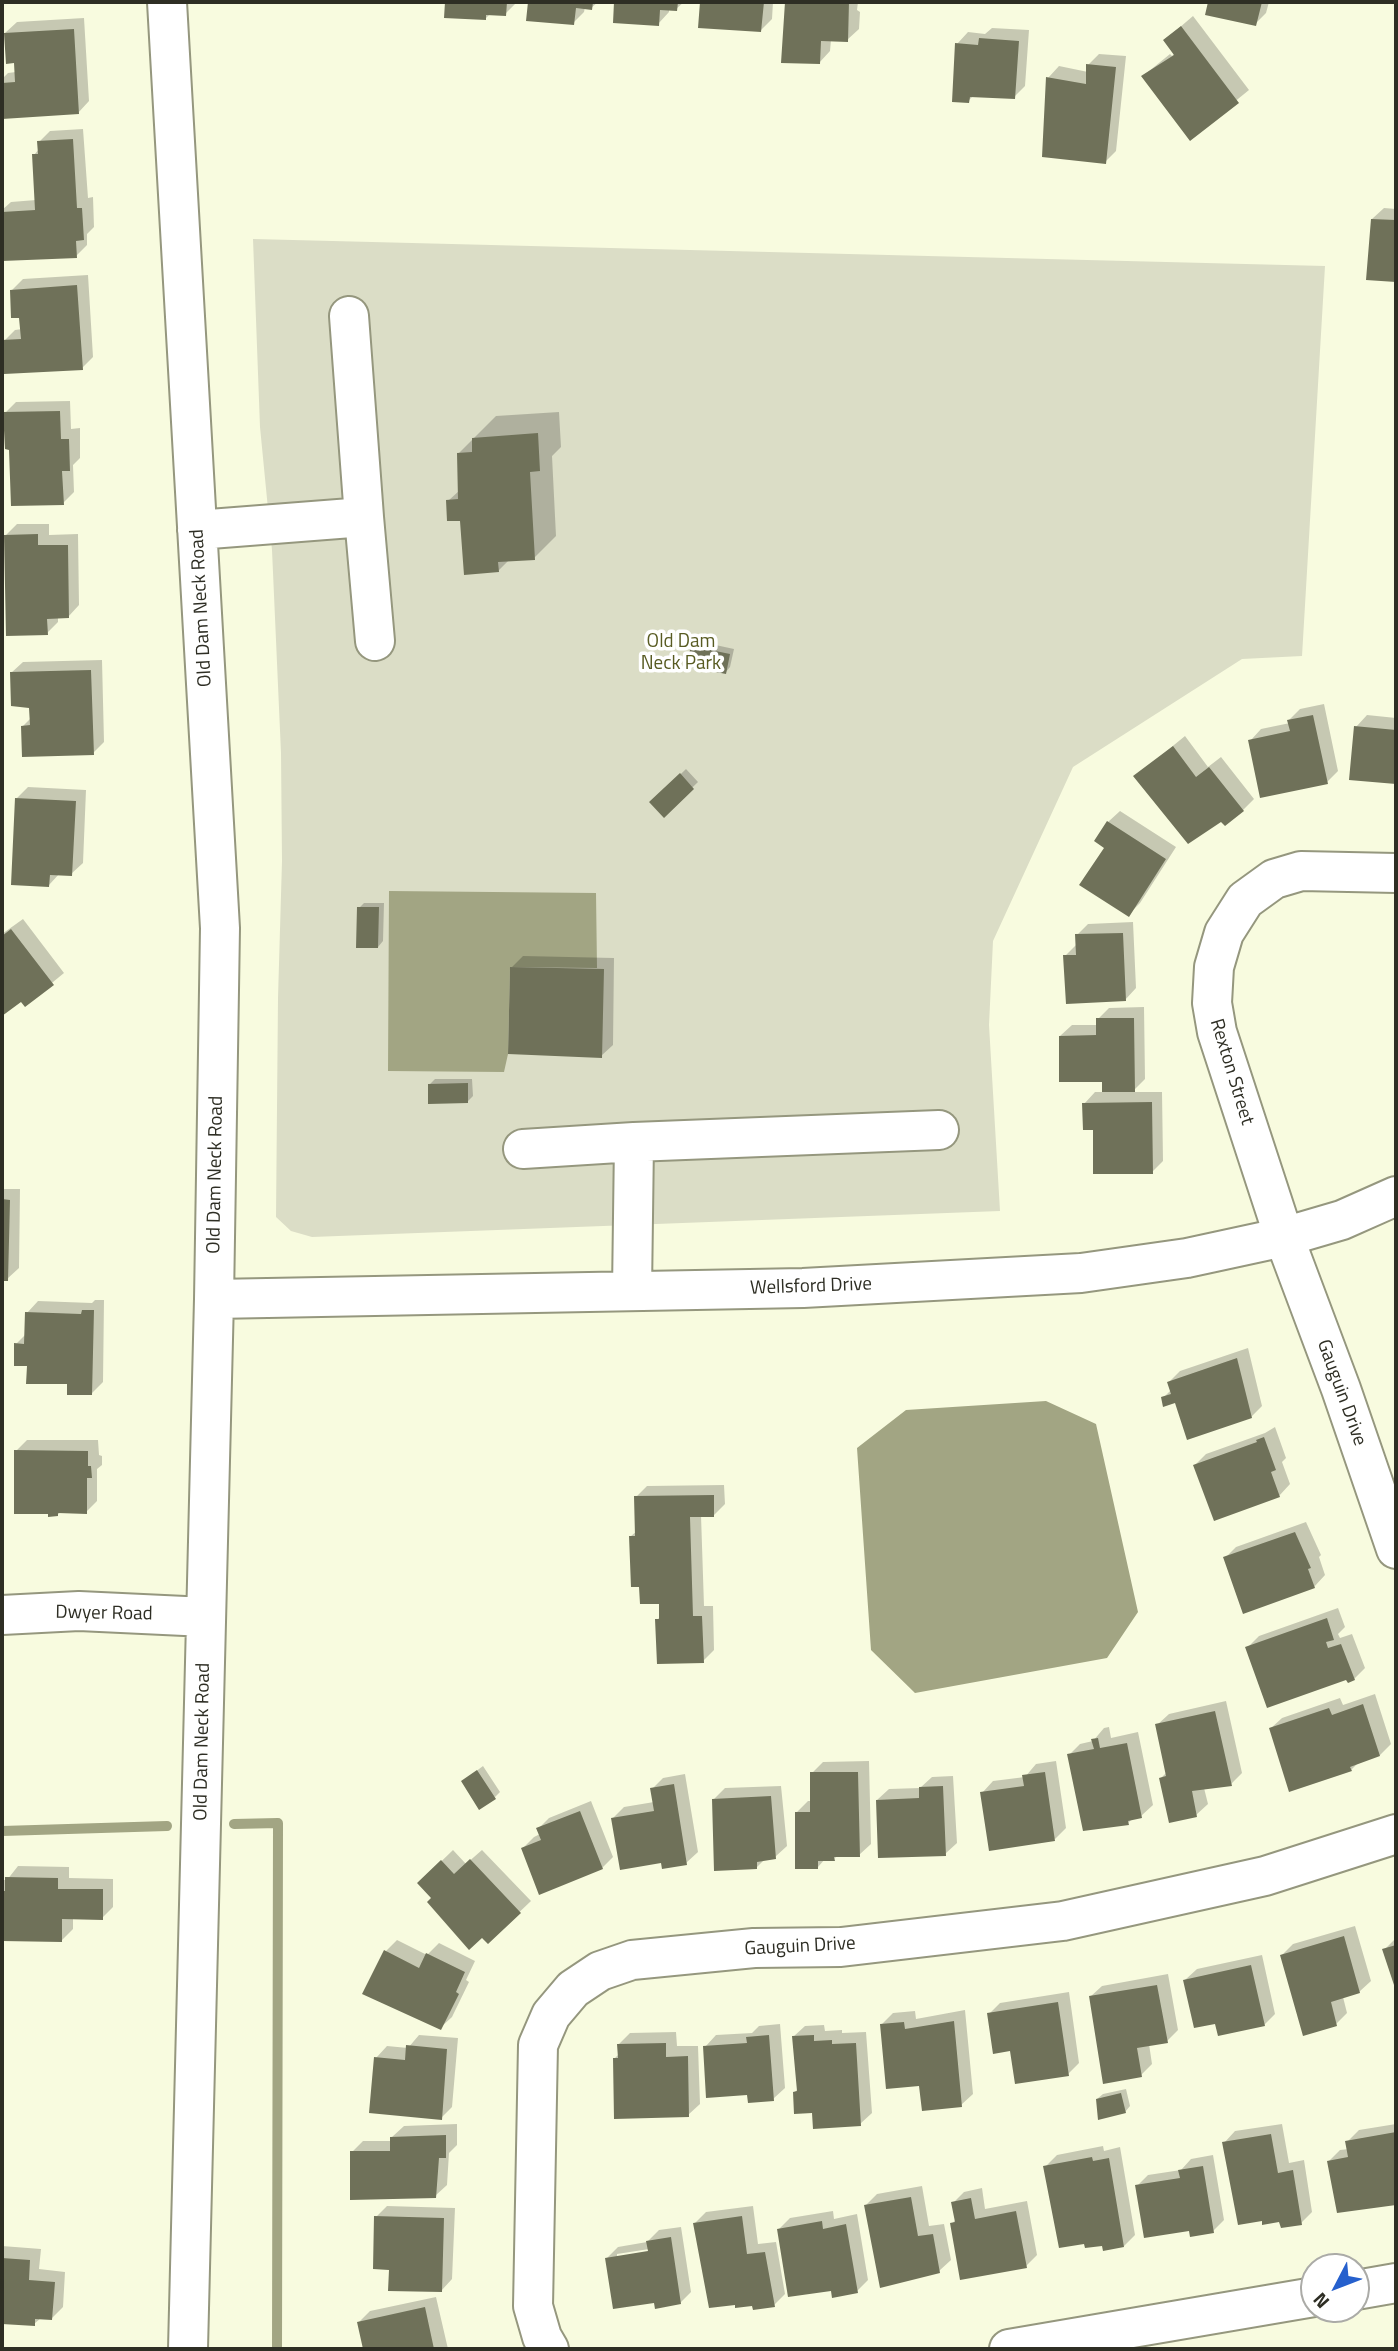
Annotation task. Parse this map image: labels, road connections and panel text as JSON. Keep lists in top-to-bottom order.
{
  "streets": {
    "street": [
      "Old Dam Neck Road",
      "Rexton Street",
      "Wellsford Drive",
      "Gauguin Drive",
      "Dwyer Road"
    ]
  },
  "crossings": [
    ["Old Dam Neck Road", "Wellsford Drive"],
    ["Old Dam Neck Road", "Dwyer Road"],
    ["Rexton Street", "Wellsford Drive"],
    ["Rexton Street", "Gauguin Drive"],
    ["Wellsford Drive", "Gauguin Drive"]
  ],
  "parks": ["Old Dam Neck Park"],
  "north": "bottom left"
}
